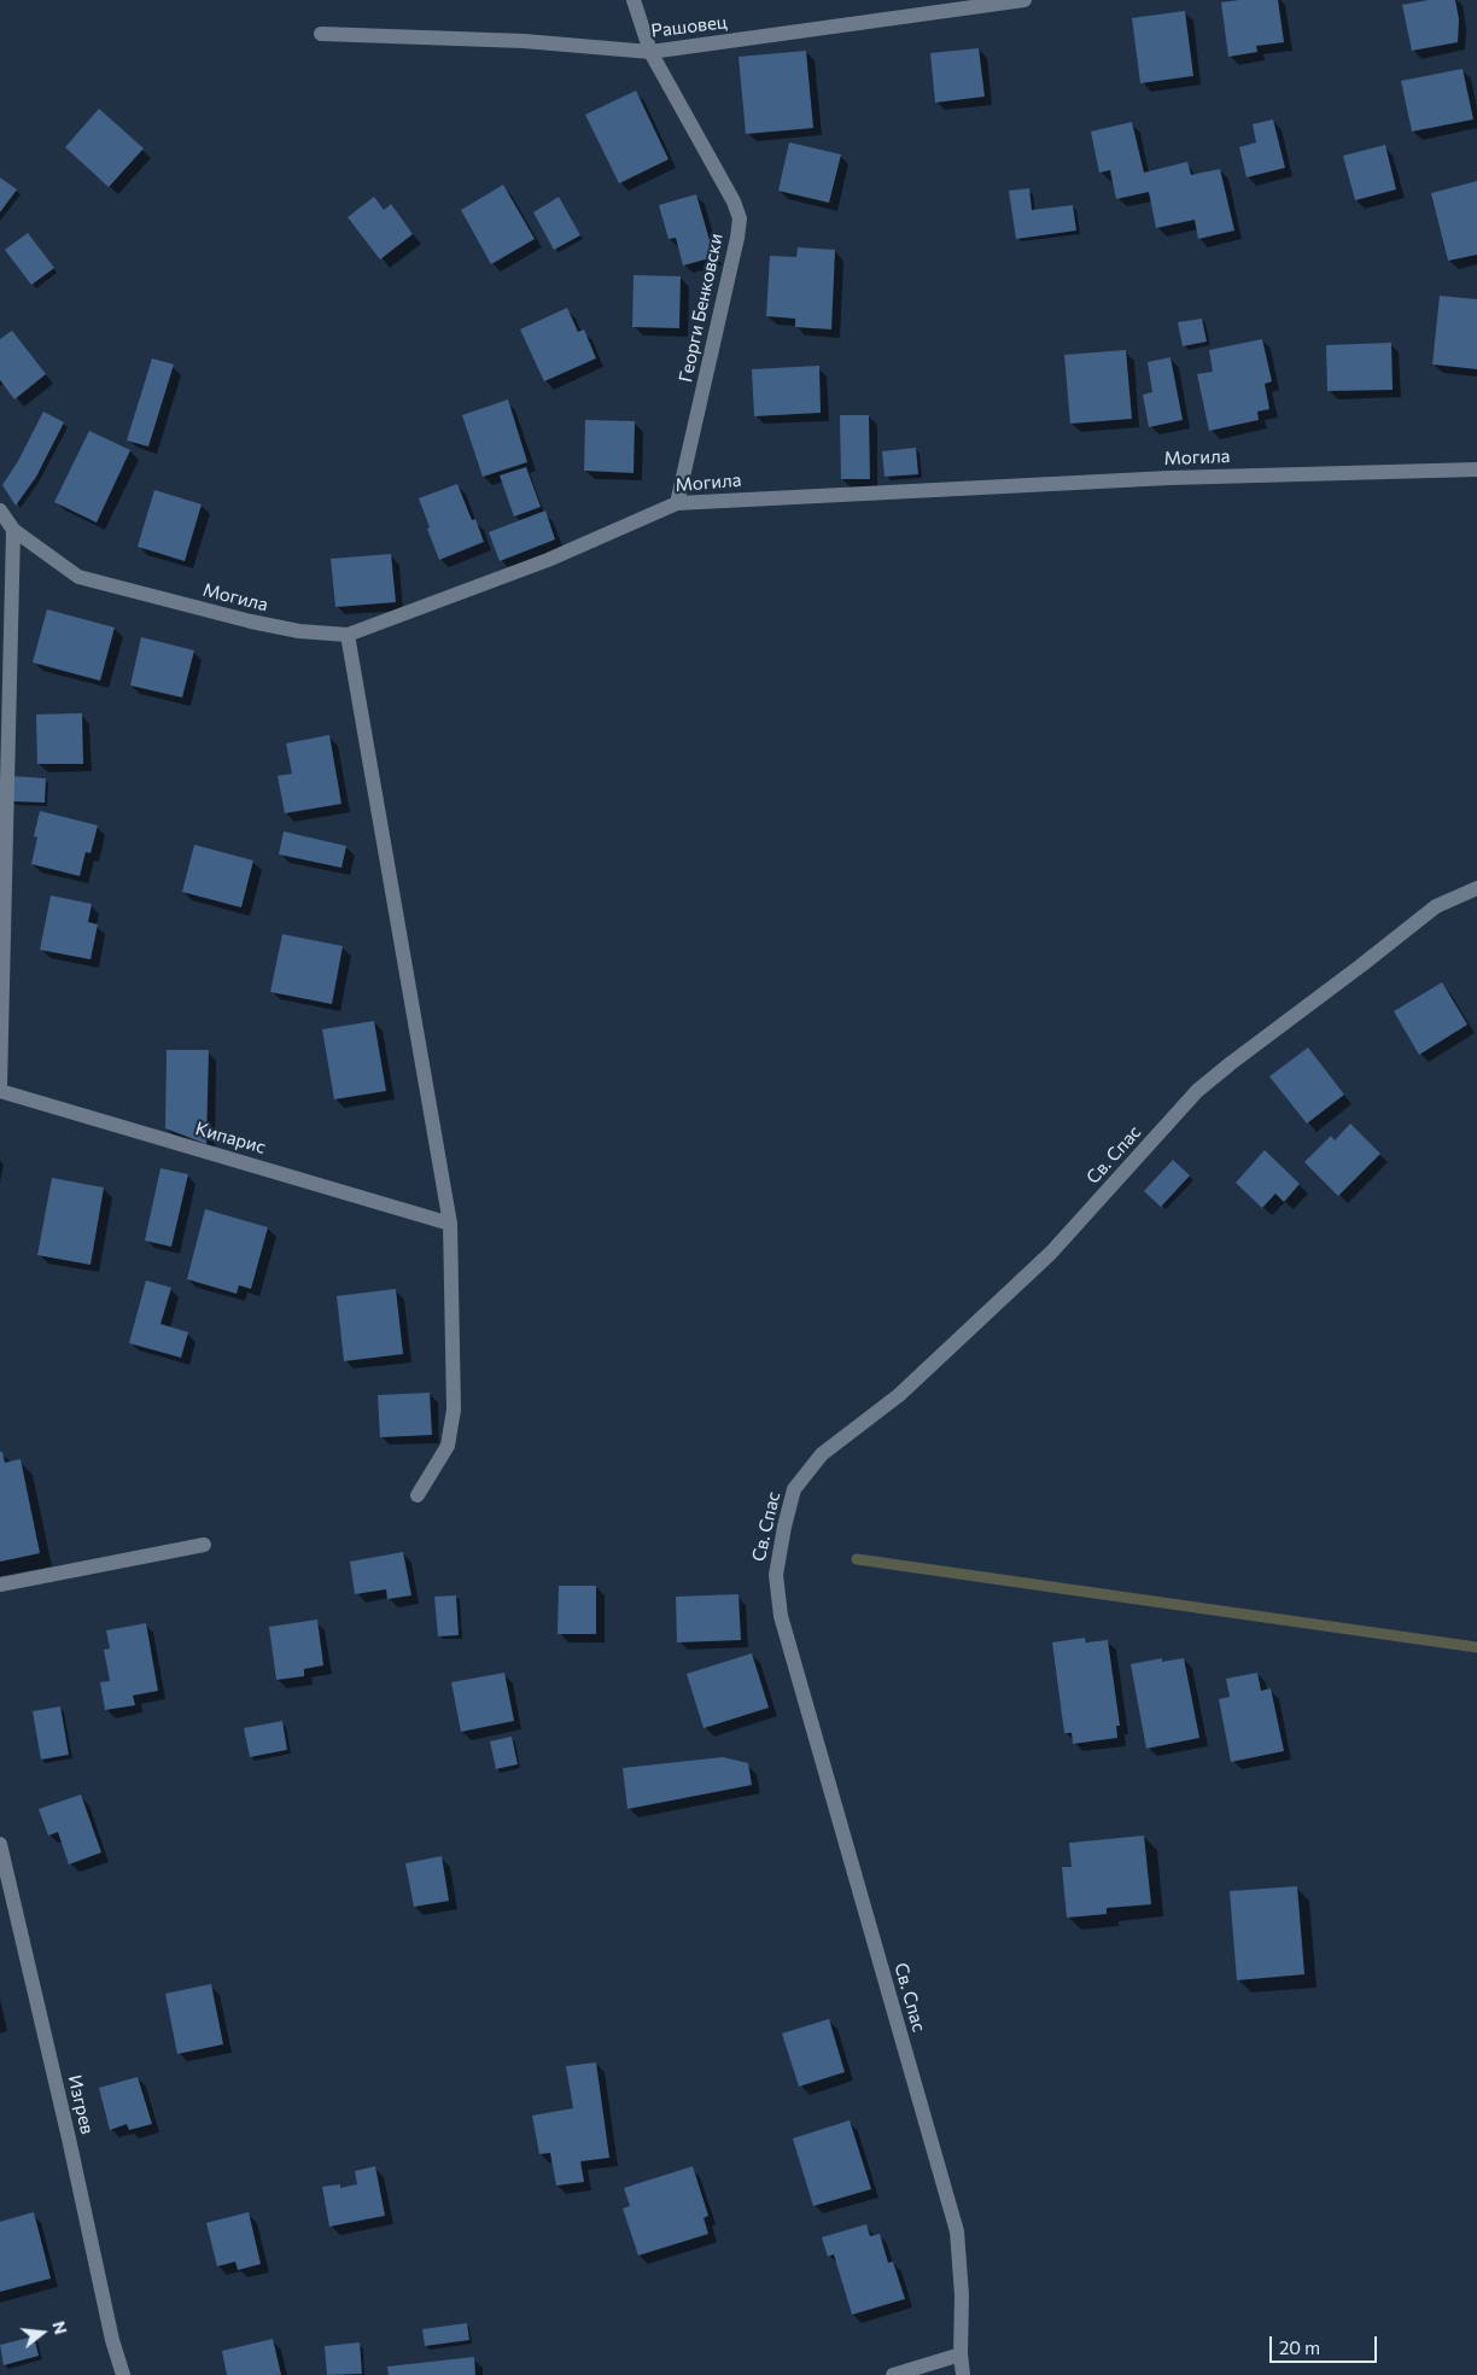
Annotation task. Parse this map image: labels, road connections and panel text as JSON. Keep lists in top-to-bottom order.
{
  "streets": {
    "street": [
      "Рашовец",
      "Георги Бенковски",
      "Могила",
      "Кипарис",
      "Св. Спас",
      "Изгрев"
    ]
  },
  "crossings": [
    ["Рашовец", "Георги Бенковски"],
    ["Георги Бенковски", "Могила"]
  ],
  "scale_bar": "20 m",
  "north": "right"
}
